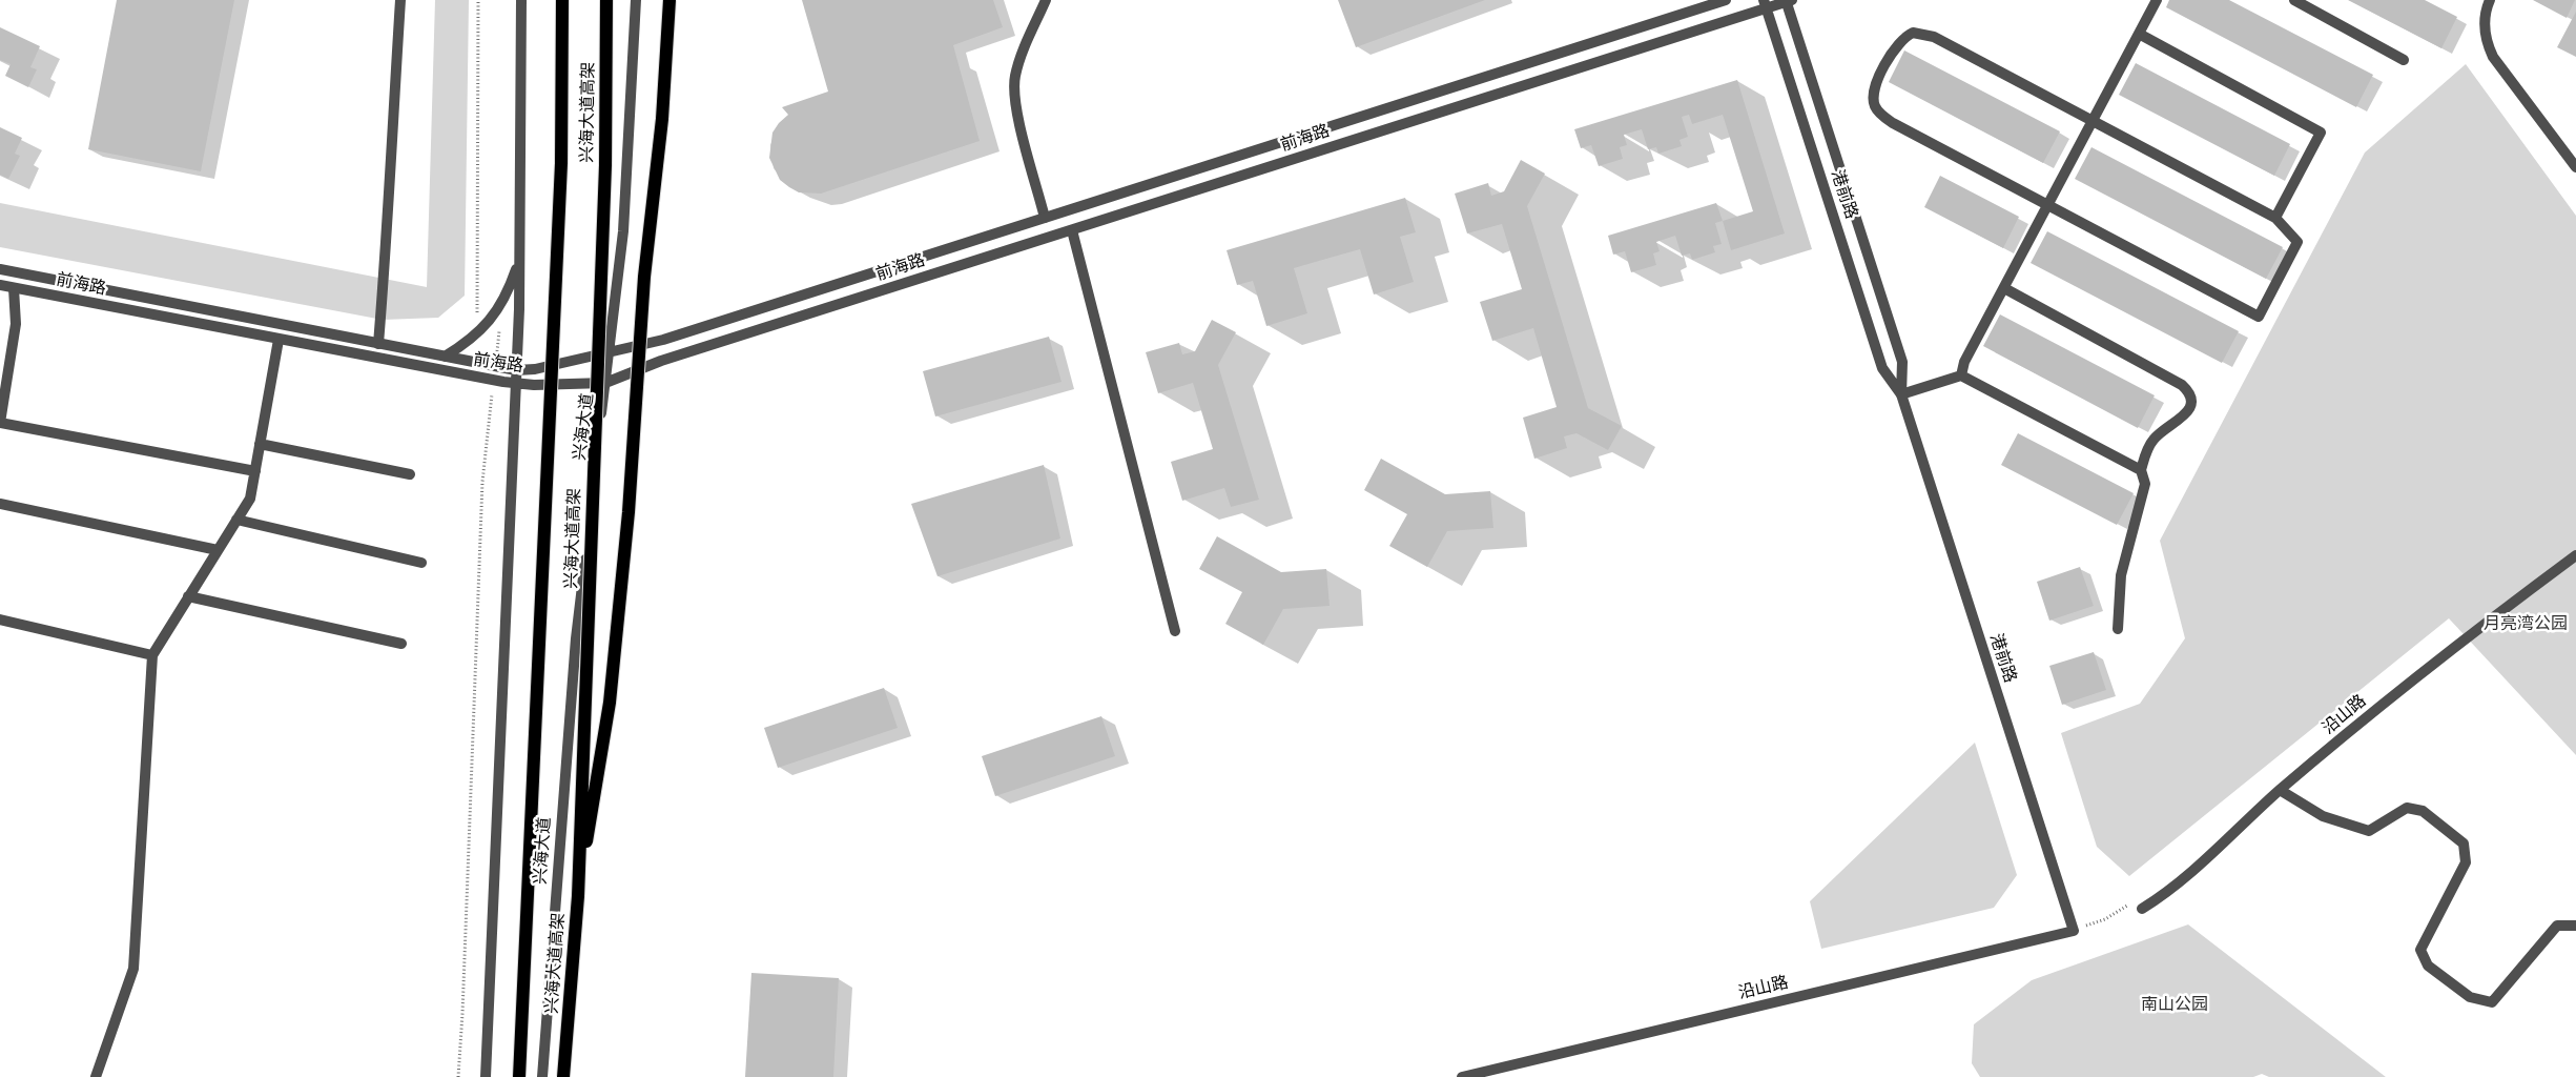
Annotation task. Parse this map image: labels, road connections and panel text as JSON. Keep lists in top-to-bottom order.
{
  "streets": {
    "main road": ["兴海大道高架"],
    "street": [
      "前海路",
      "港前路",
      "兴海大道",
      "沿山路"
    ]
  },
  "crossings": [
    ["前海路", "港前路"],
    ["前海路", "兴海大道"],
    ["港前路", "沿山路"]
  ],
  "parks": ["月亮湾公园", "南山公园"]
}
